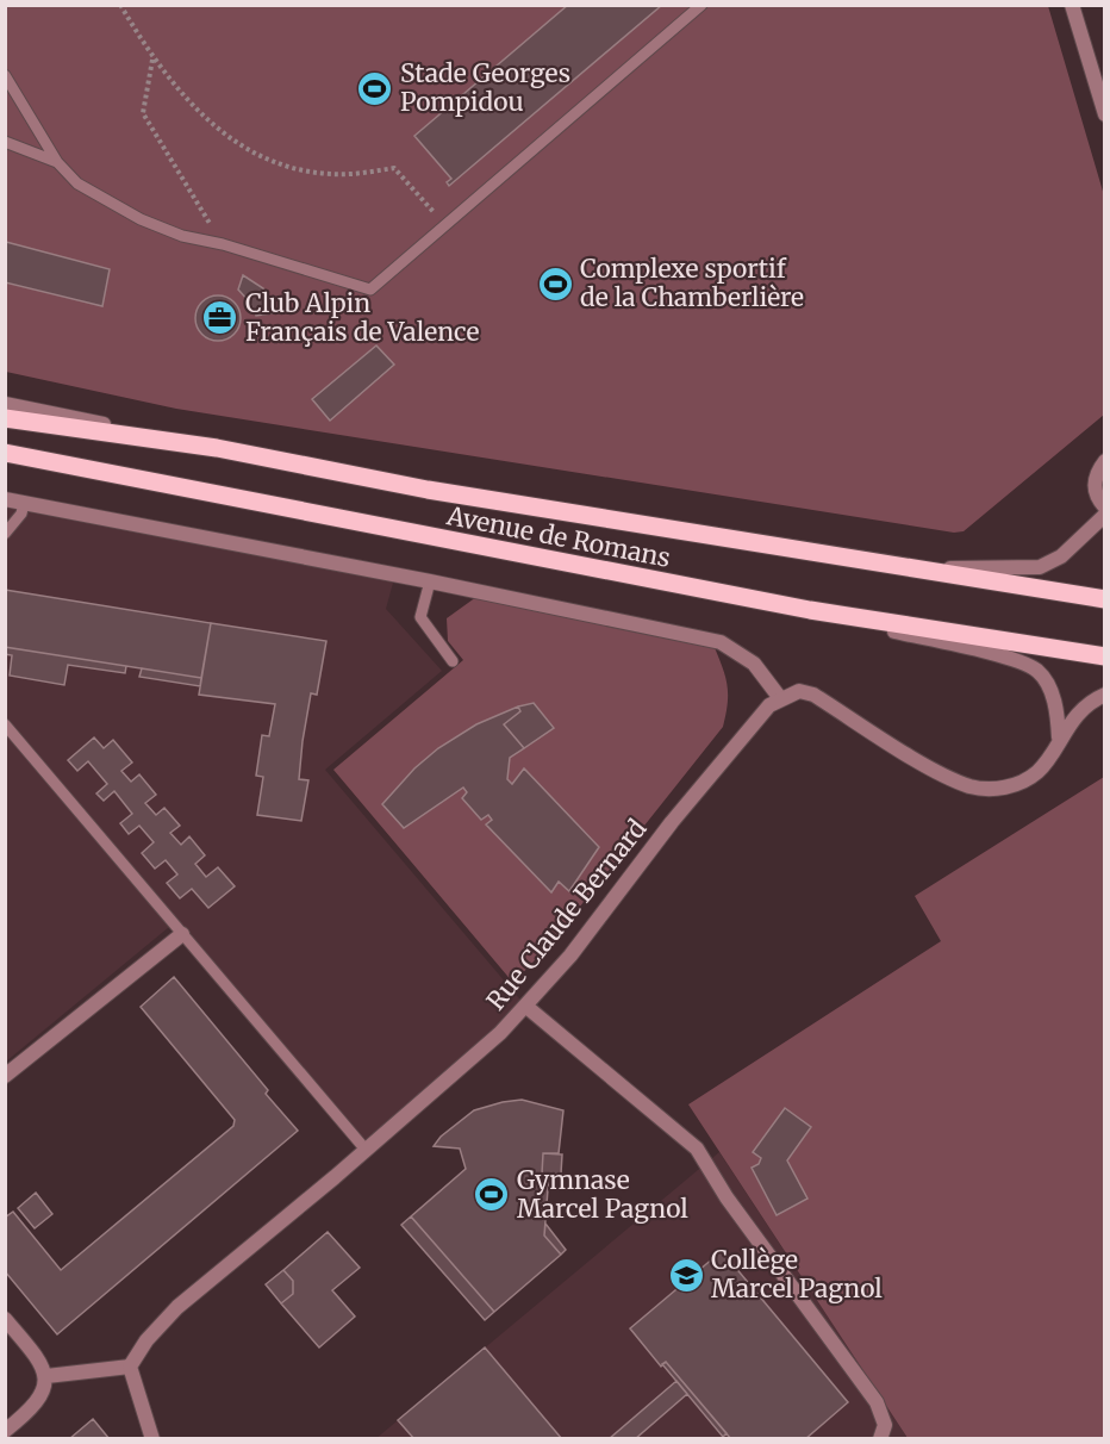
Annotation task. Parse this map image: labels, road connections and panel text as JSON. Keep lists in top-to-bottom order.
{
  "streets": {
    "main road": ["Avenue de Romans"],
    "street": ["Rue Claude Bernard"]
  },
  "places": {
    "sports": ["Stade Georges Pompidou", "Complexe sportif de la Chamberlière", "Gymnase Marcel Pagnol"],
    "office": ["Club Alpin Français de Valence"],
    "school or university": ["Collège Marcel Pagnol"]
  }
}
